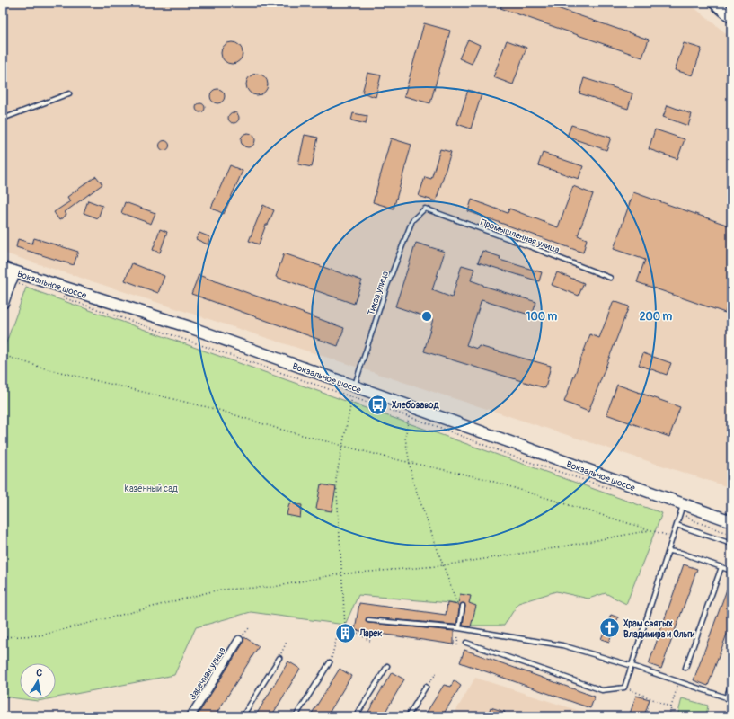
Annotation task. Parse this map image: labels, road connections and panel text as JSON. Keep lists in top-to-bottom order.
{
  "streets": {
    "main road": ["Вокзальное шоссе"],
    "street": ["Заречная улица"],
    "lane": ["Промышленная улица", "Тихая улица"]
  },
  "crossings": [
    ["Промышленная улица", "Тихая улица"],
    ["Вокзальное шоссе", "Тихая улица"]
  ],
  "parks": ["Казённый сад"],
  "places": {
    "bus stop": ["Хлебозавод"],
    "church": ["Храм святых Владимира и Ольги"],
    "building": ["Ларек"]
  },
  "north": "top",
  "rings": ["100 m", "200 m"]
}
